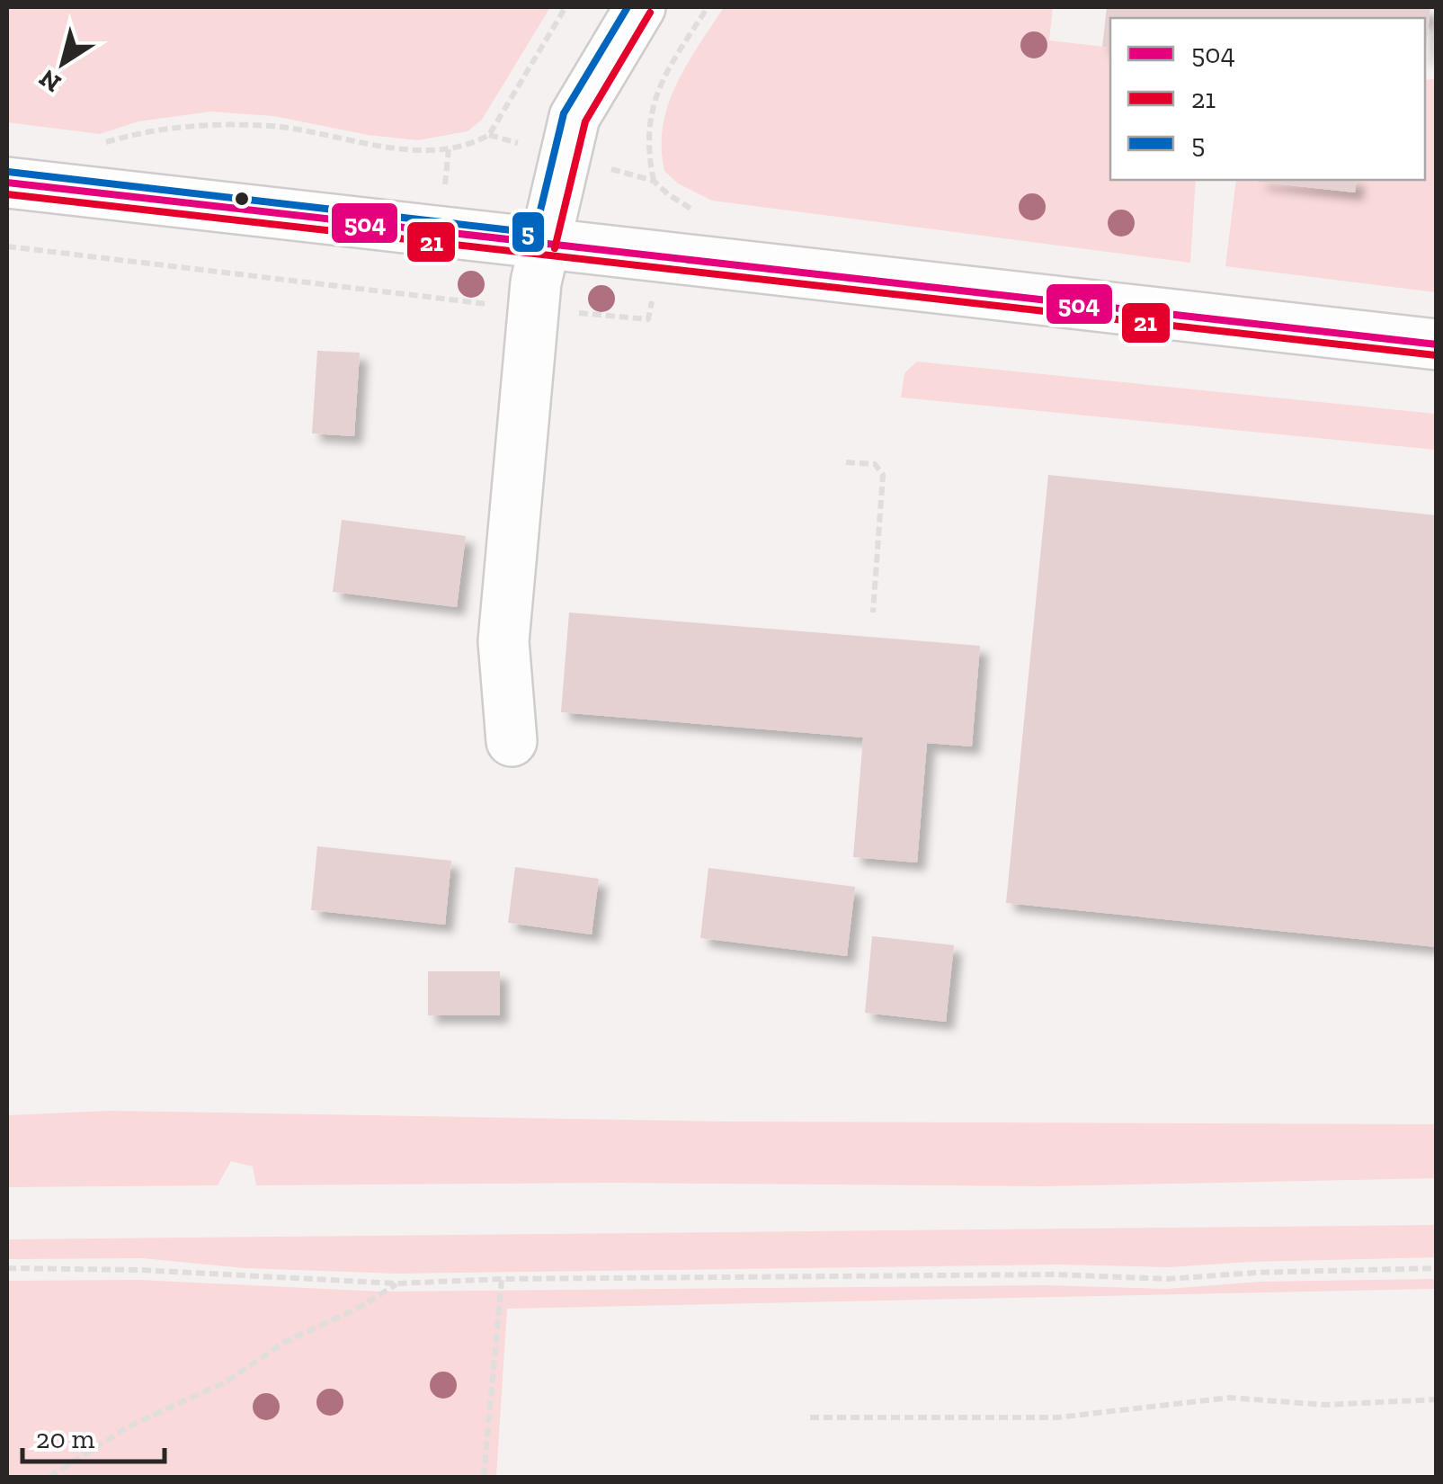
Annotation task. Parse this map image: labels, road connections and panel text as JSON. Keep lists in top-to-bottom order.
{
  "lines": ["transit line 5", "transit line 21", "transit line 504"],
  "legend": ["504", "21", "5"],
  "scale_bar": "20 m",
  "north": "bottom left"
}
